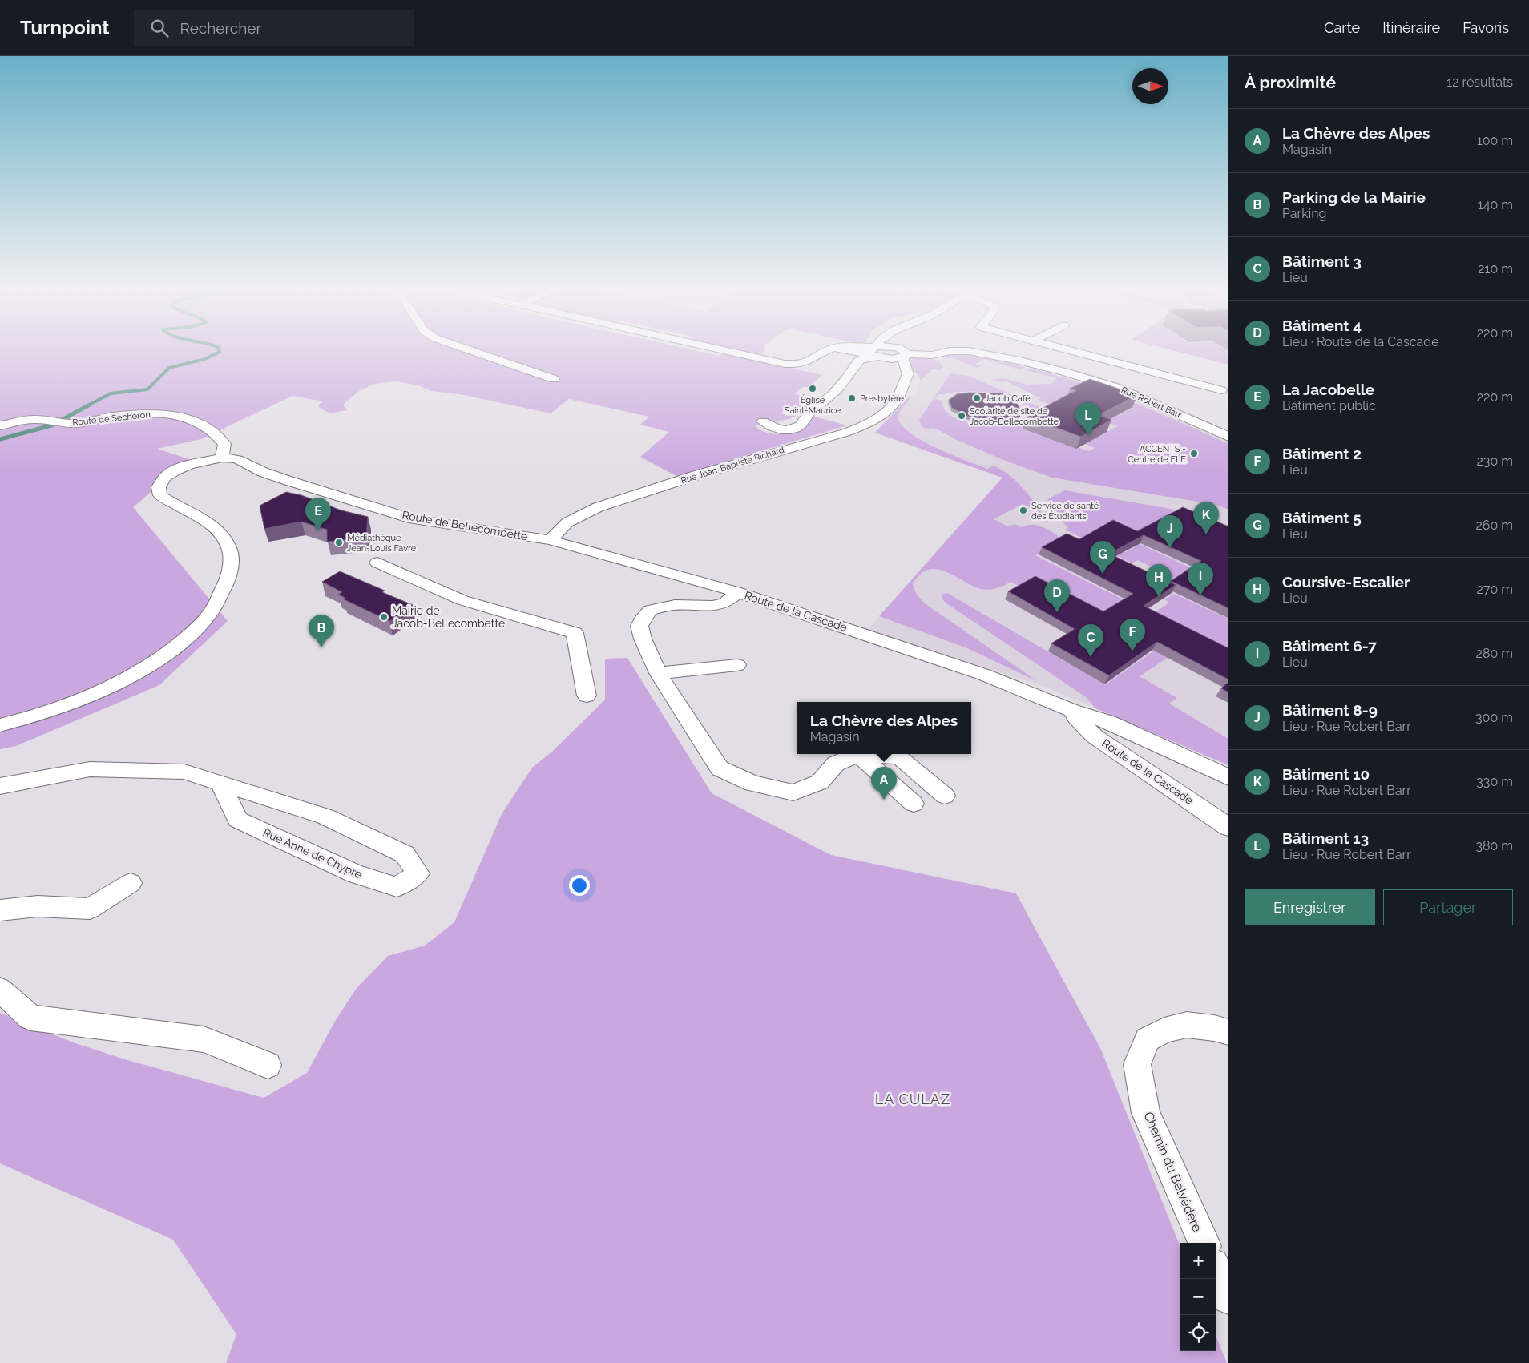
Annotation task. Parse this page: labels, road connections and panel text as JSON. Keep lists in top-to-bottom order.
{
  "streets": {
    "street": [
      "Rue Robert Barr",
      "Route de Sècheron",
      "Rue Jean-Baptiste Richard",
      "Route de Bellecombette",
      "Route de la Cascade",
      "Rue Anne de Chypre",
      "Chemin du Belvédère"
    ]
  },
  "crossings": [
    ["Rue Robert Barr", "Rue Jean-Baptiste Richard"],
    ["Route de Sècheron", "Route de Bellecombette"],
    ["Rue Jean-Baptiste Richard", "Route de Bellecombette"],
    ["Rue Jean-Baptiste Richard", "Route de la Cascade"],
    ["Route de Bellecombette", "Route de la Cascade"]
  ],
  "districts": ["LA CULAZ"],
  "places": [
    "Église Saint-Maurice",
    "Presbytère",
    "Jacob Café",
    "Scolarité de site de Jacob-Bellecombette",
    "ACCENTS - Centre de FLE",
    "Service de santé des Étudiants",
    "Médiathèque Jean-Louis Favre",
    "Mairie de Jacob-Bellecombette"
  ],
  "north": "right",
  "page": {
    "header": "Turnpoint",
    "search": "Rechercher",
    "nav": ["Carte", "Itinéraire", "Favoris"],
    "heading": ["À proximité", "12 résultats"],
    "list": [
      {
        "mark": "A",
        "name": "La Chèvre des Alpes",
        "note": "Magasin",
        "value": "100 m"
      },
      {
        "mark": "B",
        "name": "Parking de la Mairie",
        "note": "Parking",
        "value": "140 m"
      },
      {
        "mark": "C",
        "name": "Bâtiment 3",
        "note": "Lieu",
        "value": "210 m"
      },
      {
        "mark": "D",
        "name": "Bâtiment 4",
        "note": "Lieu · Route de la Cascade",
        "value": "220 m"
      },
      {
        "mark": "E",
        "name": "La Jacobelle",
        "note": "Bâtiment public",
        "value": "220 m"
      },
      {
        "mark": "F",
        "name": "Bâtiment 2",
        "note": "Lieu",
        "value": "230 m"
      },
      {
        "mark": "G",
        "name": "Bâtiment 5",
        "note": "Lieu",
        "value": "260 m"
      },
      {
        "mark": "H",
        "name": "Coursive-Escalier",
        "note": "Lieu",
        "value": "270 m"
      },
      {
        "mark": "I",
        "name": "Bâtiment 6-7",
        "note": "Lieu",
        "value": "280 m"
      },
      {
        "mark": "J",
        "name": "Bâtiment 8-9",
        "note": "Lieu · Rue Robert Barr",
        "value": "300 m"
      },
      {
        "mark": "K",
        "name": "Bâtiment 10",
        "note": "Lieu · Rue Robert Barr",
        "value": "330 m"
      },
      {
        "mark": "L",
        "name": "Bâtiment 13",
        "note": "Lieu · Rue Robert Barr",
        "value": "380 m"
      }
    ],
    "pins": [
      "L",
      "E",
      "K",
      "J",
      "G",
      "I",
      "H",
      "D",
      "B",
      "F",
      "C",
      "A"
    ],
    "popup": ["La Chèvre des Alpes", "Magasin"],
    "buttons": ["Enregistrer", "Partager"],
    "map_buttons": ["+", "−"]
  }
}
